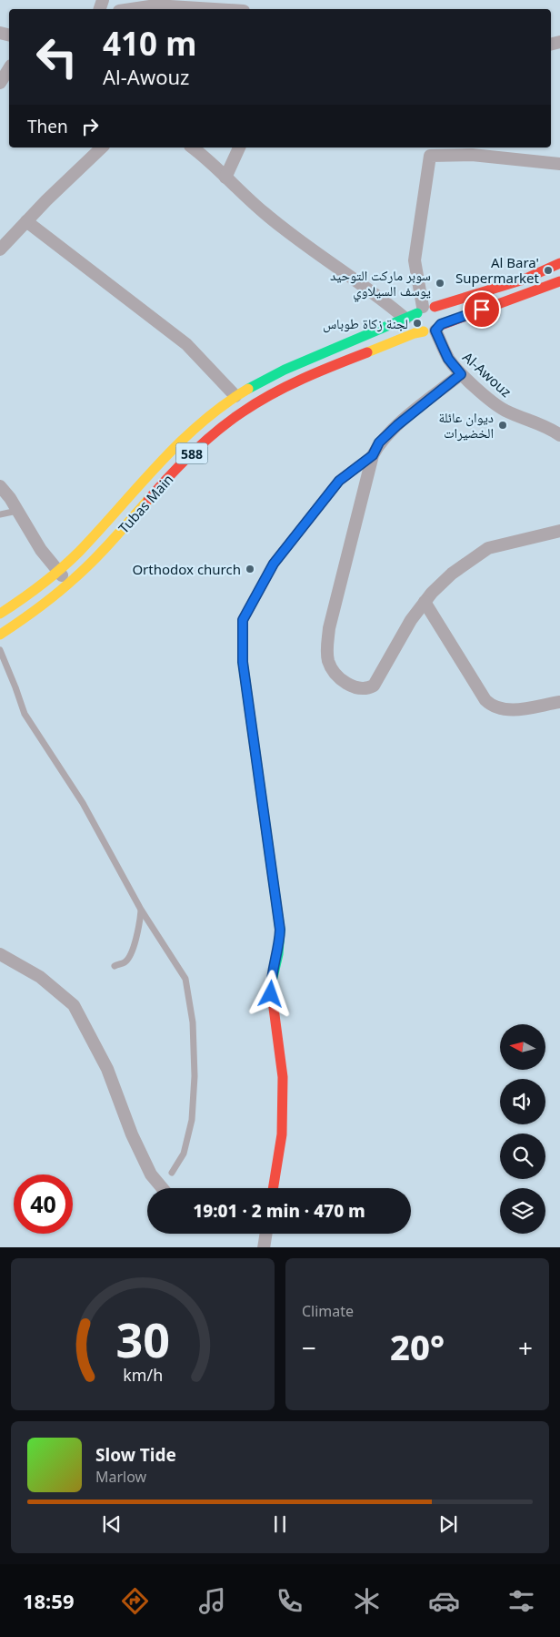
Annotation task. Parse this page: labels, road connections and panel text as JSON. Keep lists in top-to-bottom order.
{
  "streets": {
    "main road": ["588", "Tubas Main"],
    "street": ["Al-Awouz"]
  },
  "crossings": [
    ["Al-Awouz", "Tubas Main"]
  ],
  "places": [
    "Al Bara' Supermarket",
    "سوبر ماركت التوحيد يوسف السيلاوي",
    "لجنة زكاة طوباس",
    "ديوان عائلة الخضيرات",
    "Orthodox church"
  ],
  "north": "left",
  "page": {
    "turn": ["410 m", "Al-Awouz"],
    "then": "Then",
    "limit": "40",
    "trip": "19:01 · 2 min · 470 m",
    "tile": "Climate",
    "heat": ["−", "20°", "+"],
    "song": ["Slow Tide", "Marlow"],
    "tabs": "18:59",
    "gauge": ["30", "km/h"]
  }
}
